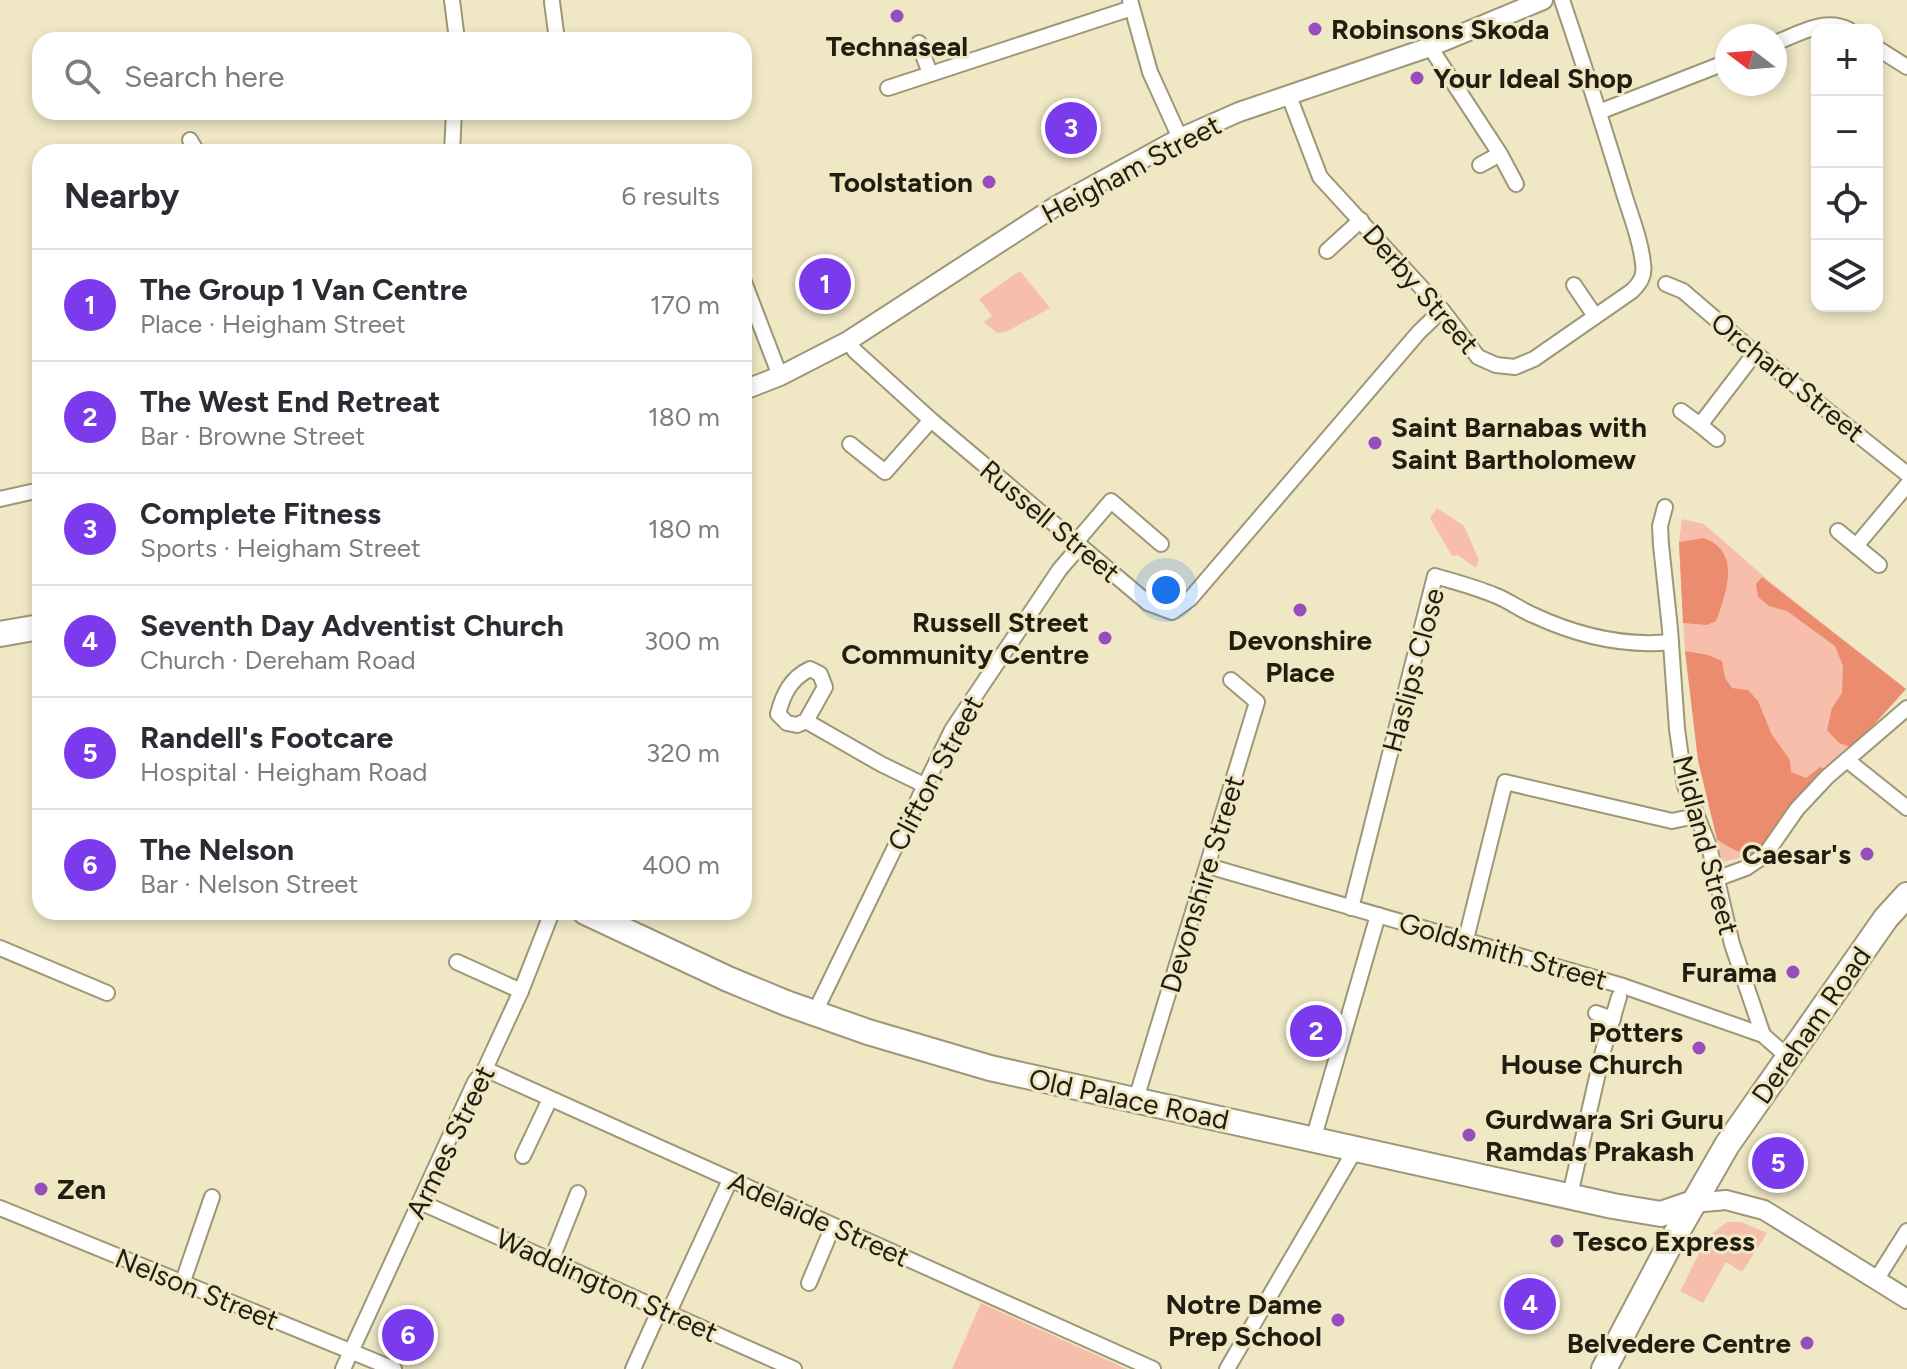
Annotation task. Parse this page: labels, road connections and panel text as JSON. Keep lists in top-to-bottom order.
{
  "streets": {
    "main road": ["Dereham Road", "Old Palace Road"],
    "street": [
      "Heigham Street",
      "Derby Street",
      "Orchard Street",
      "Russell Street",
      "Haslips Close",
      "Clifton Street",
      "Midland Street",
      "Devonshire Street",
      "Goldsmith Street",
      "Armes Street",
      "Adelaide Street",
      "Waddington Street",
      "Nelson Street"
    ]
  },
  "crossings": [
    ["Heigham Street", "Derby Street"],
    ["Heigham Street", "Russell Street"],
    ["Derby Street", "Russell Street"],
    ["Russell Street", "Clifton Street"],
    ["Haslips Close", "Midland Street"],
    ["Haslips Close", "Goldsmith Street"],
    ["Clifton Street", "Old Palace Road"],
    ["Midland Street", "Goldsmith Street"],
    ["Devonshire Street", "Goldsmith Street"],
    ["Devonshire Street", "Old Palace Road"],
    ["Goldsmith Street", "Dereham Road"],
    ["Dereham Road", "Old Palace Road"],
    ["Armes Street", "Adelaide Street"],
    ["Armes Street", "Waddington Street"],
    ["Armes Street", "Nelson Street"]
  ],
  "places": [
    "Technaseal",
    "Robinsons Skoda",
    "Your Ideal Shop",
    "Toolstation",
    "Saint Barnabas with Saint Bartholomew",
    "Devonshire Place",
    "Russell Street Community Centre",
    "Caesar's",
    "Furama",
    "Potters House Church",
    "Gurdwara Sri Guru Ramdas Prakash",
    "Zen",
    "Tesco Express",
    "Notre Dame Prep School",
    "Belvedere Centre"
  ],
  "north": "left",
  "page": {
    "map_buttons": ["+", "−"],
    "search": "Search here",
    "pins": [
      "3",
      "1",
      "2",
      "5",
      "4",
      "6"
    ],
    "heading": ["Nearby", "6 results"],
    "list": [
      {
        "mark": "1",
        "name": "The Group 1 Van Centre",
        "note": "Place · Heigham Street",
        "value": "170 m"
      },
      {
        "mark": "2",
        "name": "The West End Retreat",
        "note": "Bar · Browne Street",
        "value": "180 m"
      },
      {
        "mark": "3",
        "name": "Complete Fitness",
        "note": "Sports · Heigham Street",
        "value": "180 m"
      },
      {
        "mark": "4",
        "name": "Seventh Day Adventist Church",
        "note": "Church · Dereham Road",
        "value": "300 m"
      },
      {
        "mark": "5",
        "name": "Randell's Footcare",
        "note": "Hospital · Heigham Road",
        "value": "320 m"
      },
      {
        "mark": "6",
        "name": "The Nelson",
        "note": "Bar · Nelson Street",
        "value": "400 m"
      }
    ]
  }
}
